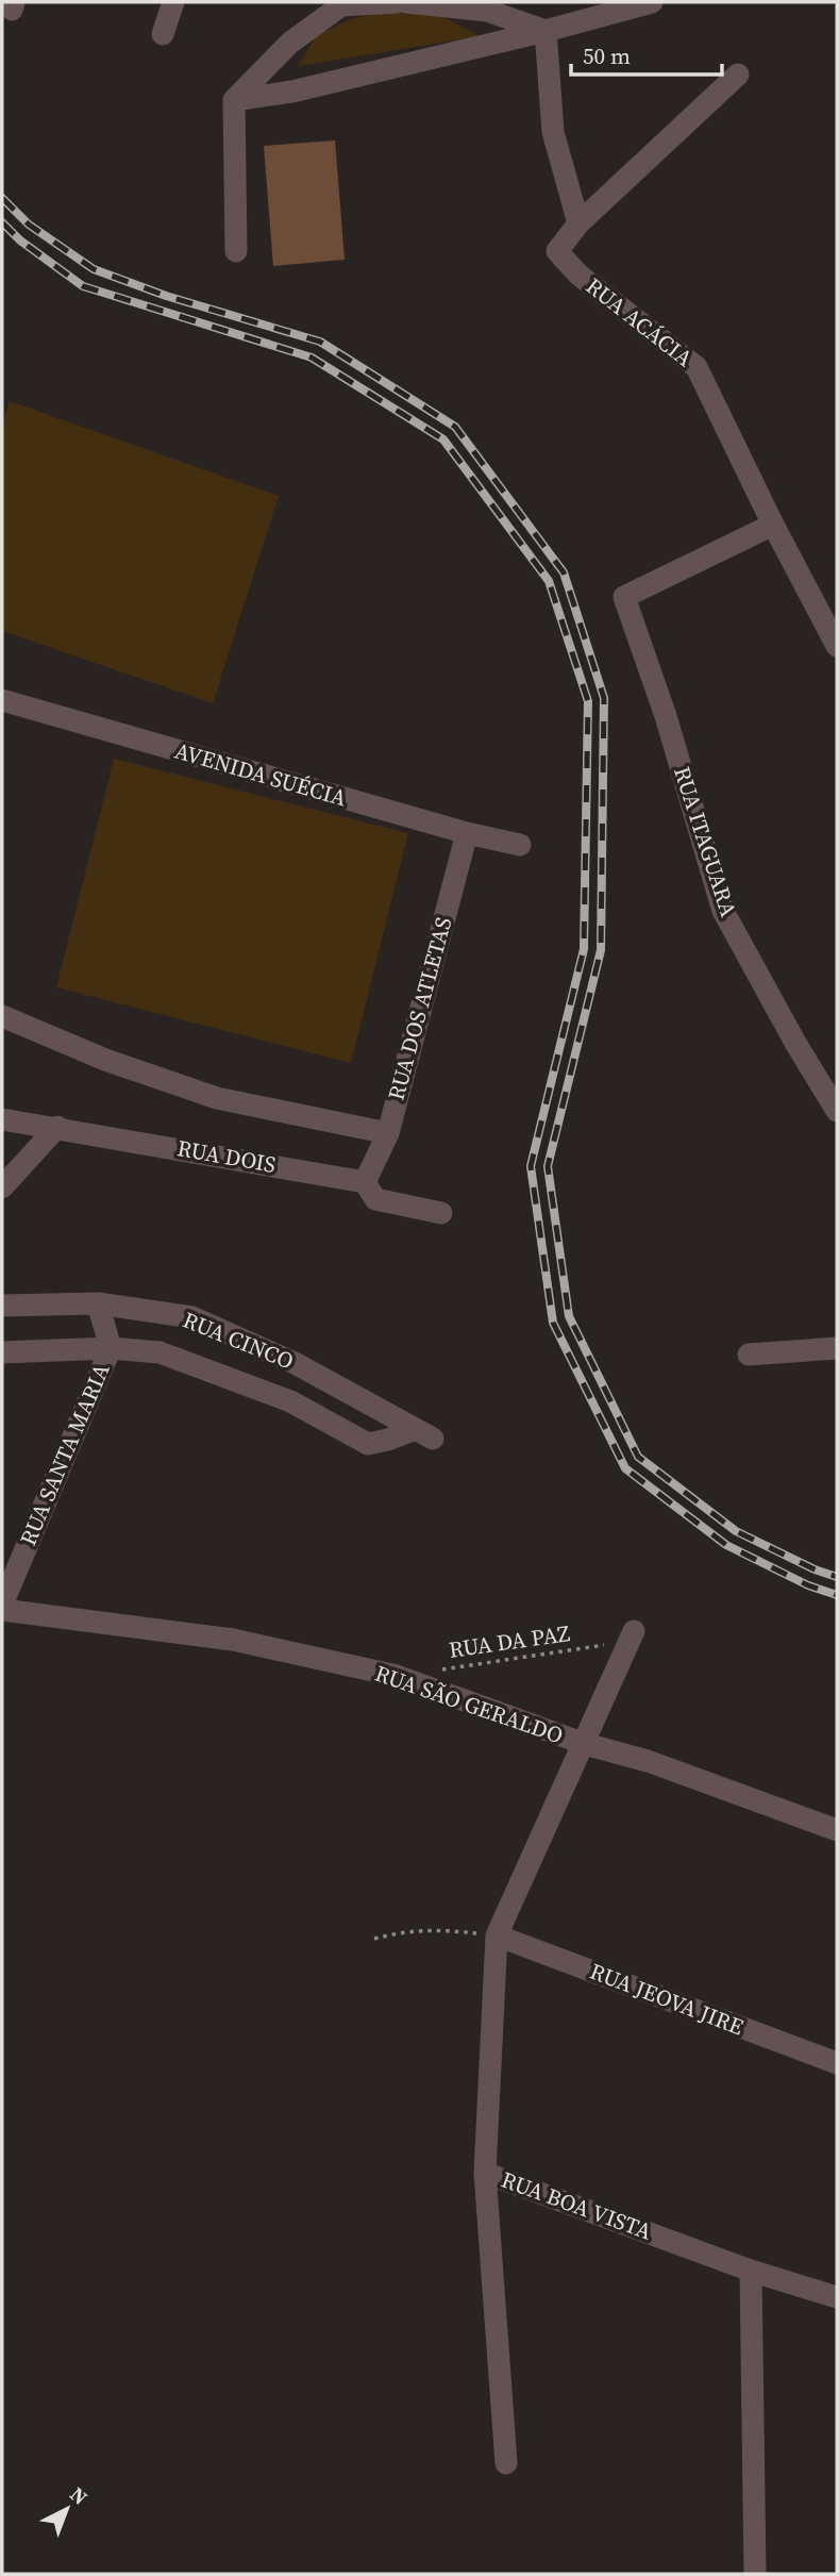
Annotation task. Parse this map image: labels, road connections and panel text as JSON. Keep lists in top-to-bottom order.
{
  "streets": {
    "street": [
      "RUA ACÁCIA",
      "AVENIDA SUÉCIA",
      "RUA ITAGUARA",
      "RUA DOS ATLETAS",
      "RUA DOIS",
      "RUA CINCO",
      "RUA SANTA MARIA",
      "RUA SÃO GERALDO",
      "RUA JEOVA JIRE",
      "RUA BOA VISTA"
    ],
    "path": ["RUA DA PAZ"]
  },
  "crossings": [
    ["RUA ACÁCIA", "RUA ITAGUARA"],
    ["AVENIDA SUÉCIA", "RUA DOS ATLETAS"],
    ["RUA DOS ATLETAS", "RUA DOIS"],
    ["RUA CINCO", "RUA SANTA MARIA"],
    ["RUA SANTA MARIA", "RUA SÃO GERALDO"],
    ["RUA DA PAZ", "RUA BOA VISTA"],
    ["RUA SÃO GERALDO", "RUA BOA VISTA"],
    ["RUA JEOVA JIRE", "RUA BOA VISTA"]
  ],
  "scale_bar": "50 m",
  "north": "top right"
}
